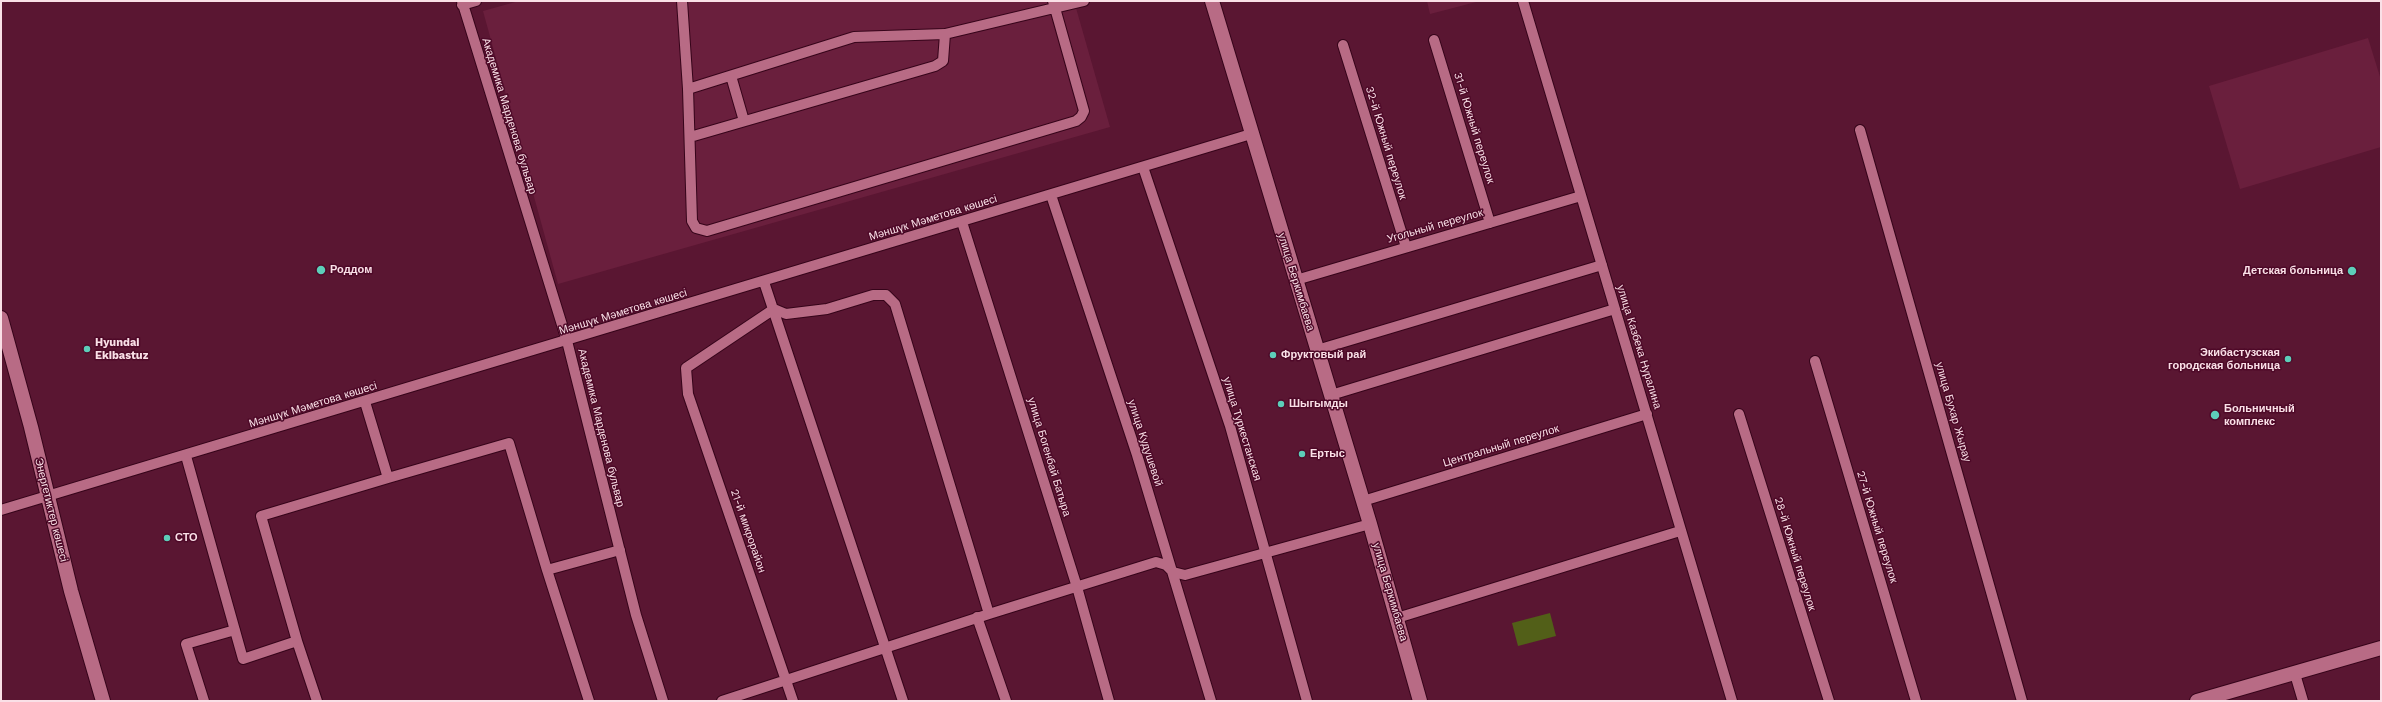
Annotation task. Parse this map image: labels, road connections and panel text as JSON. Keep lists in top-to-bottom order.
{
  "streets": {
    "street": [
      "Академика Марденова бульвар",
      "31-й Южный переулок",
      "32-й Южный переулок",
      "Мәншүк Мәметова көшесі",
      "Угольный переулок",
      "улица Беркимбаева",
      "улица Казбека Нуралина",
      "улица Бухар Жырау",
      "улица Туркестанская",
      "улица Кудушевой",
      "Центральный переулок",
      "улица Богенбай Батыра",
      "Энергетиктер көшесі",
      "27-й Южный переулок",
      "21-й микрорайон",
      "28-й Южный переулок"
    ]
  },
  "crossings": [
    ["Академика Марденова бульвар", "Мәншүк Мәметова көшесі"],
    ["31-й Южный переулок", "Угольный переулок"],
    ["32-й Южный переулок", "Угольный переулок"],
    ["Мәншүк Мәметова көшесі", "улица Беркимбаева"],
    ["Мәншүк Мәметова көшесі", "улица Туркестанская"],
    ["Мәншүк Мәметова көшесі", "улица Кудушевой"],
    ["Мәншүк Мәметова көшесі", "улица Богенбай Батыра"],
    ["Мәншүк Мәметова көшесі", "Энергетиктер көшесі"],
    ["Угольный переулок", "улица Беркимбаева"],
    ["Угольный переулок", "улица Казбека Нуралина"],
    ["улица Беркимбаева", "Центральный переулок"],
    ["улица Казбека Нуралина", "Центральный переулок"]
  ],
  "places": [
    "Роддом",
    "Детская больница",
    "Hyundai Ekibastuz",
    "Фруктовый рай",
    "Экибастузская городская больница",
    "Шыгымды",
    "Больничный комплекс",
    "Ертыс",
    "СТО"
  ]
}
